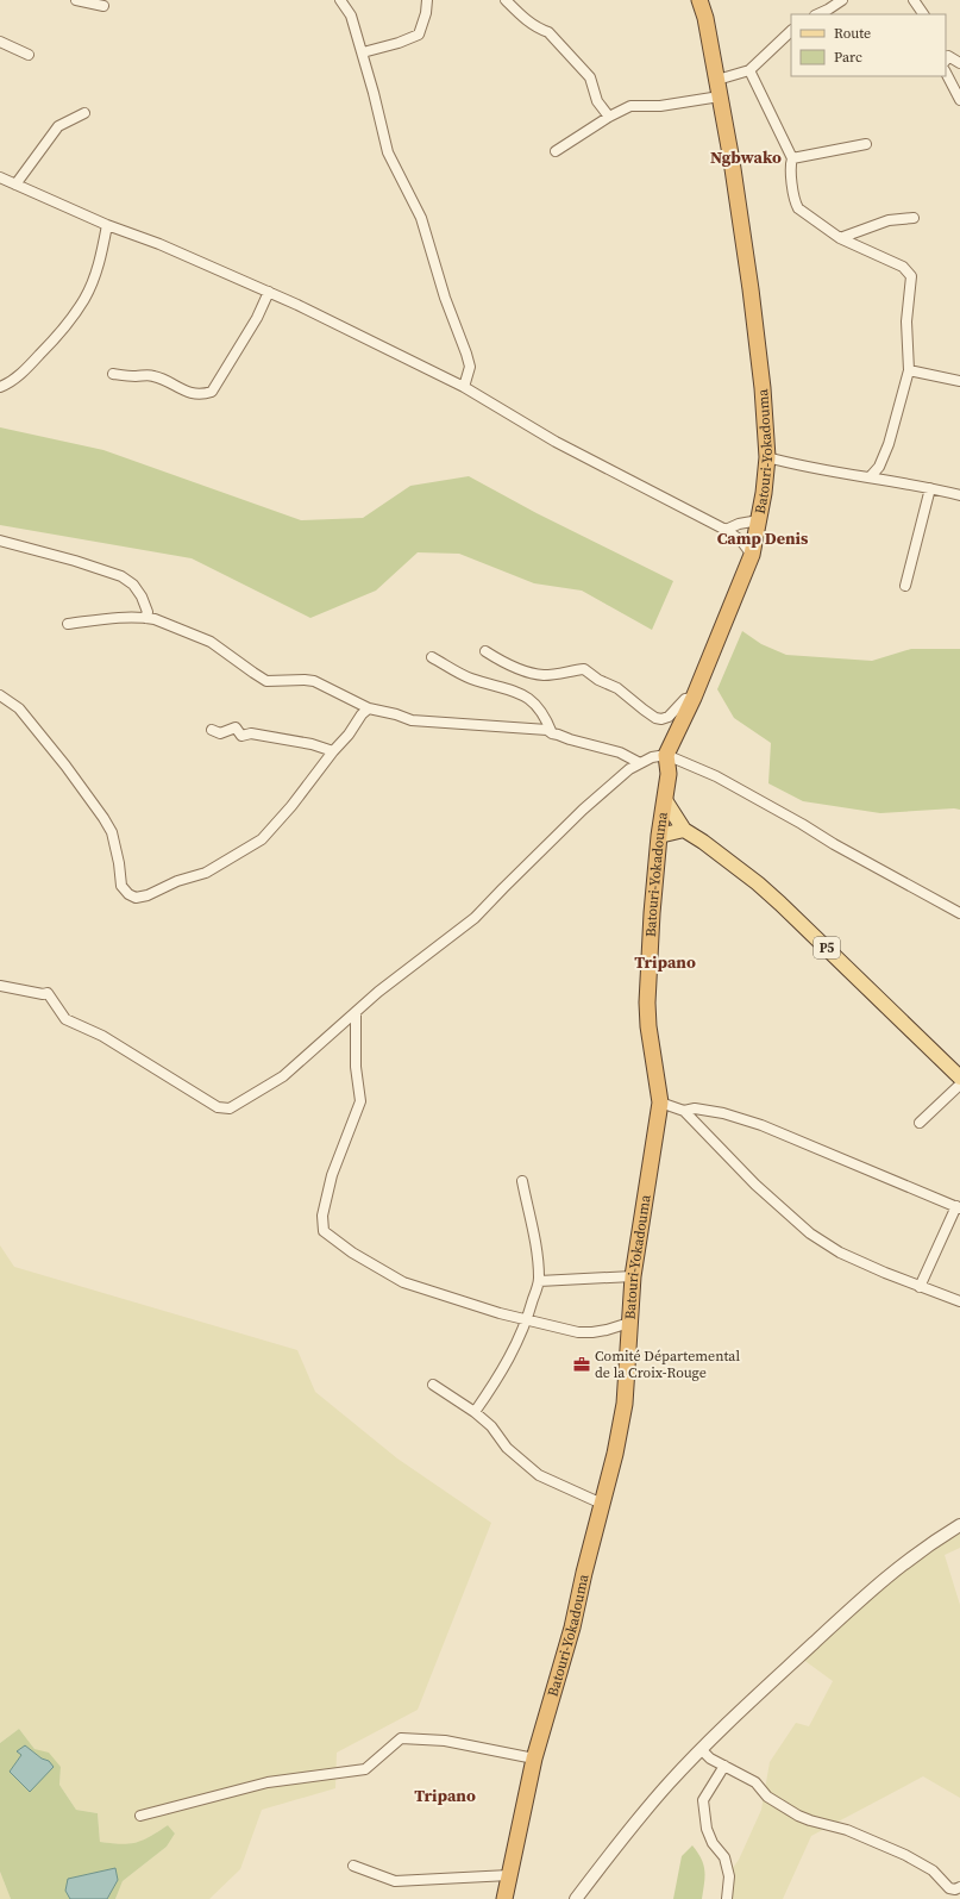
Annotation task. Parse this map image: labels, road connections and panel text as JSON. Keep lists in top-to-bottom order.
{
  "streets": {
    "highway": ["Batouri-Yokadouma"],
    "main road": ["P5"]
  },
  "crossings": [
    ["Batouri-Yokadouma", "P5"]
  ],
  "districts": [
    "Ngbwako",
    "Camp Denis",
    "Tripano",
    "Tripano"
  ],
  "places": {
    "office": ["Comité Départemental de la Croix-Rouge"]
  },
  "legend": ["Route", "Parc"]
}
